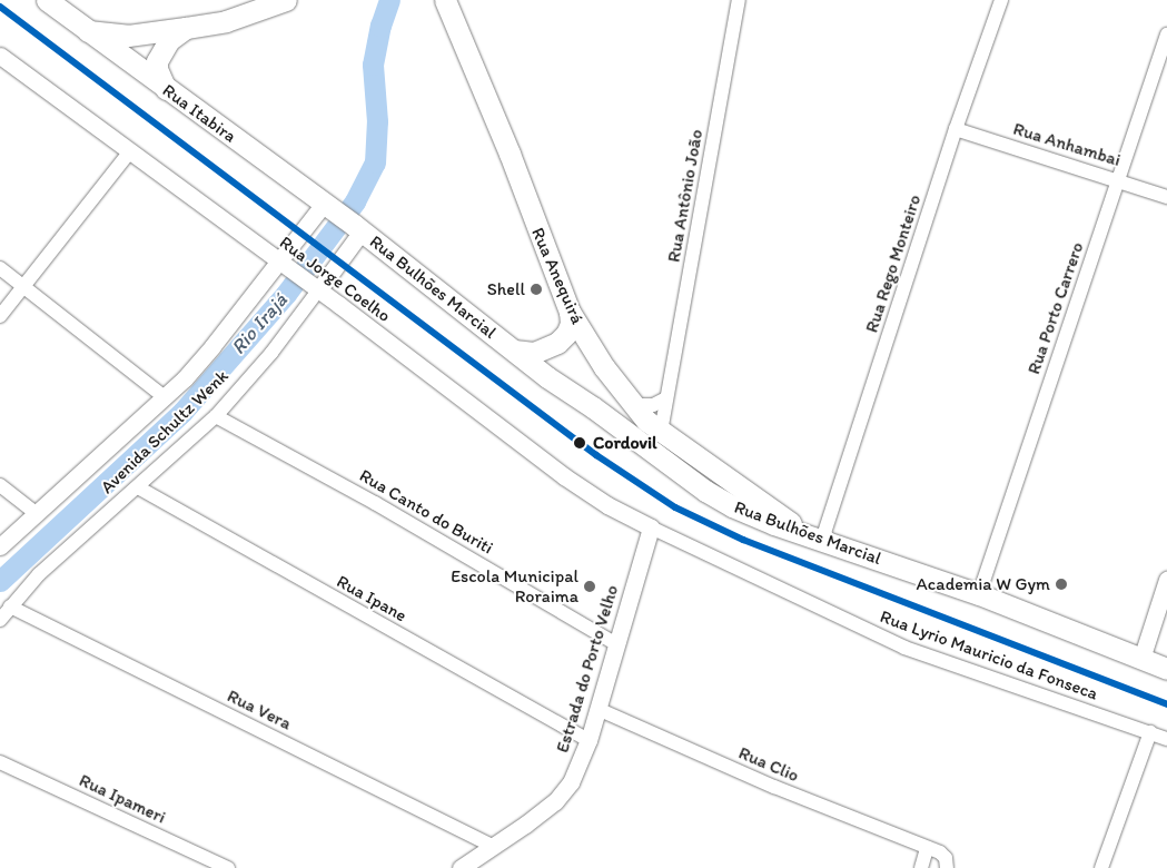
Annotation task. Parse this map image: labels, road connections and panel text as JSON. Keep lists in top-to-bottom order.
{
  "streets": {
    "main road": ["Rua Itabira", "Rua Anequirá", "Rua Bulhões Marcial"],
    "street": [
      "Rua Anhambai",
      "Rua Antônio João",
      "Rua Rego Monteiro",
      "Rua Jorge Coelho",
      "Rua Porto Carrero",
      "Avenida Schultz Wenk",
      "Rua Canto do Buriti",
      "Rua Ipane",
      "Rua Lyrio Mauricio da Fonseca",
      "Estrada do Porto Velho",
      "Rua Vera",
      "Rua Clio",
      "Rua Ipameri"
    ]
  },
  "crossings": [
    ["Rua Itabira", "Rua Bulhões Marcial"],
    ["Rua Itabira", "Avenida Schultz Wenk"],
    ["Rua Anhambai", "Rua Rego Monteiro"],
    ["Rua Anhambai", "Rua Porto Carrero"],
    ["Rua Antônio João", "Rua Anequirá"],
    ["Rua Rego Monteiro", "Rua Anequirá"],
    ["Rua Rego Monteiro", "Rua Bulhões Marcial"],
    ["Rua Anequirá", "Rua Bulhões Marcial"],
    ["Rua Jorge Coelho", "Avenida Schultz Wenk"],
    ["Rua Jorge Coelho", "Rua Lyrio Mauricio da Fonseca"],
    ["Rua Jorge Coelho", "Estrada do Porto Velho"],
    ["Rua Bulhões Marcial", "Rua Porto Carrero"],
    ["Rua Bulhões Marcial", "Avenida Schultz Wenk"],
    ["Avenida Schultz Wenk", "Rua Canto do Buriti"],
    ["Avenida Schultz Wenk", "Rua Ipane"],
    ["Avenida Schultz Wenk", "Rua Vera"],
    ["Rua Canto do Buriti", "Estrada do Porto Velho"],
    ["Rua Ipane", "Estrada do Porto Velho"],
    ["Rua Lyrio Mauricio da Fonseca", "Estrada do Porto Velho"],
    ["Estrada do Porto Velho", "Rua Vera"],
    ["Estrada do Porto Velho", "Rua Clio"]
  ],
  "water": ["Rio Irajá"],
  "places": [
    "Shell",
    "Cordovil",
    "Academia W Gym",
    "Escola Municipal Roraima"
  ]
}
